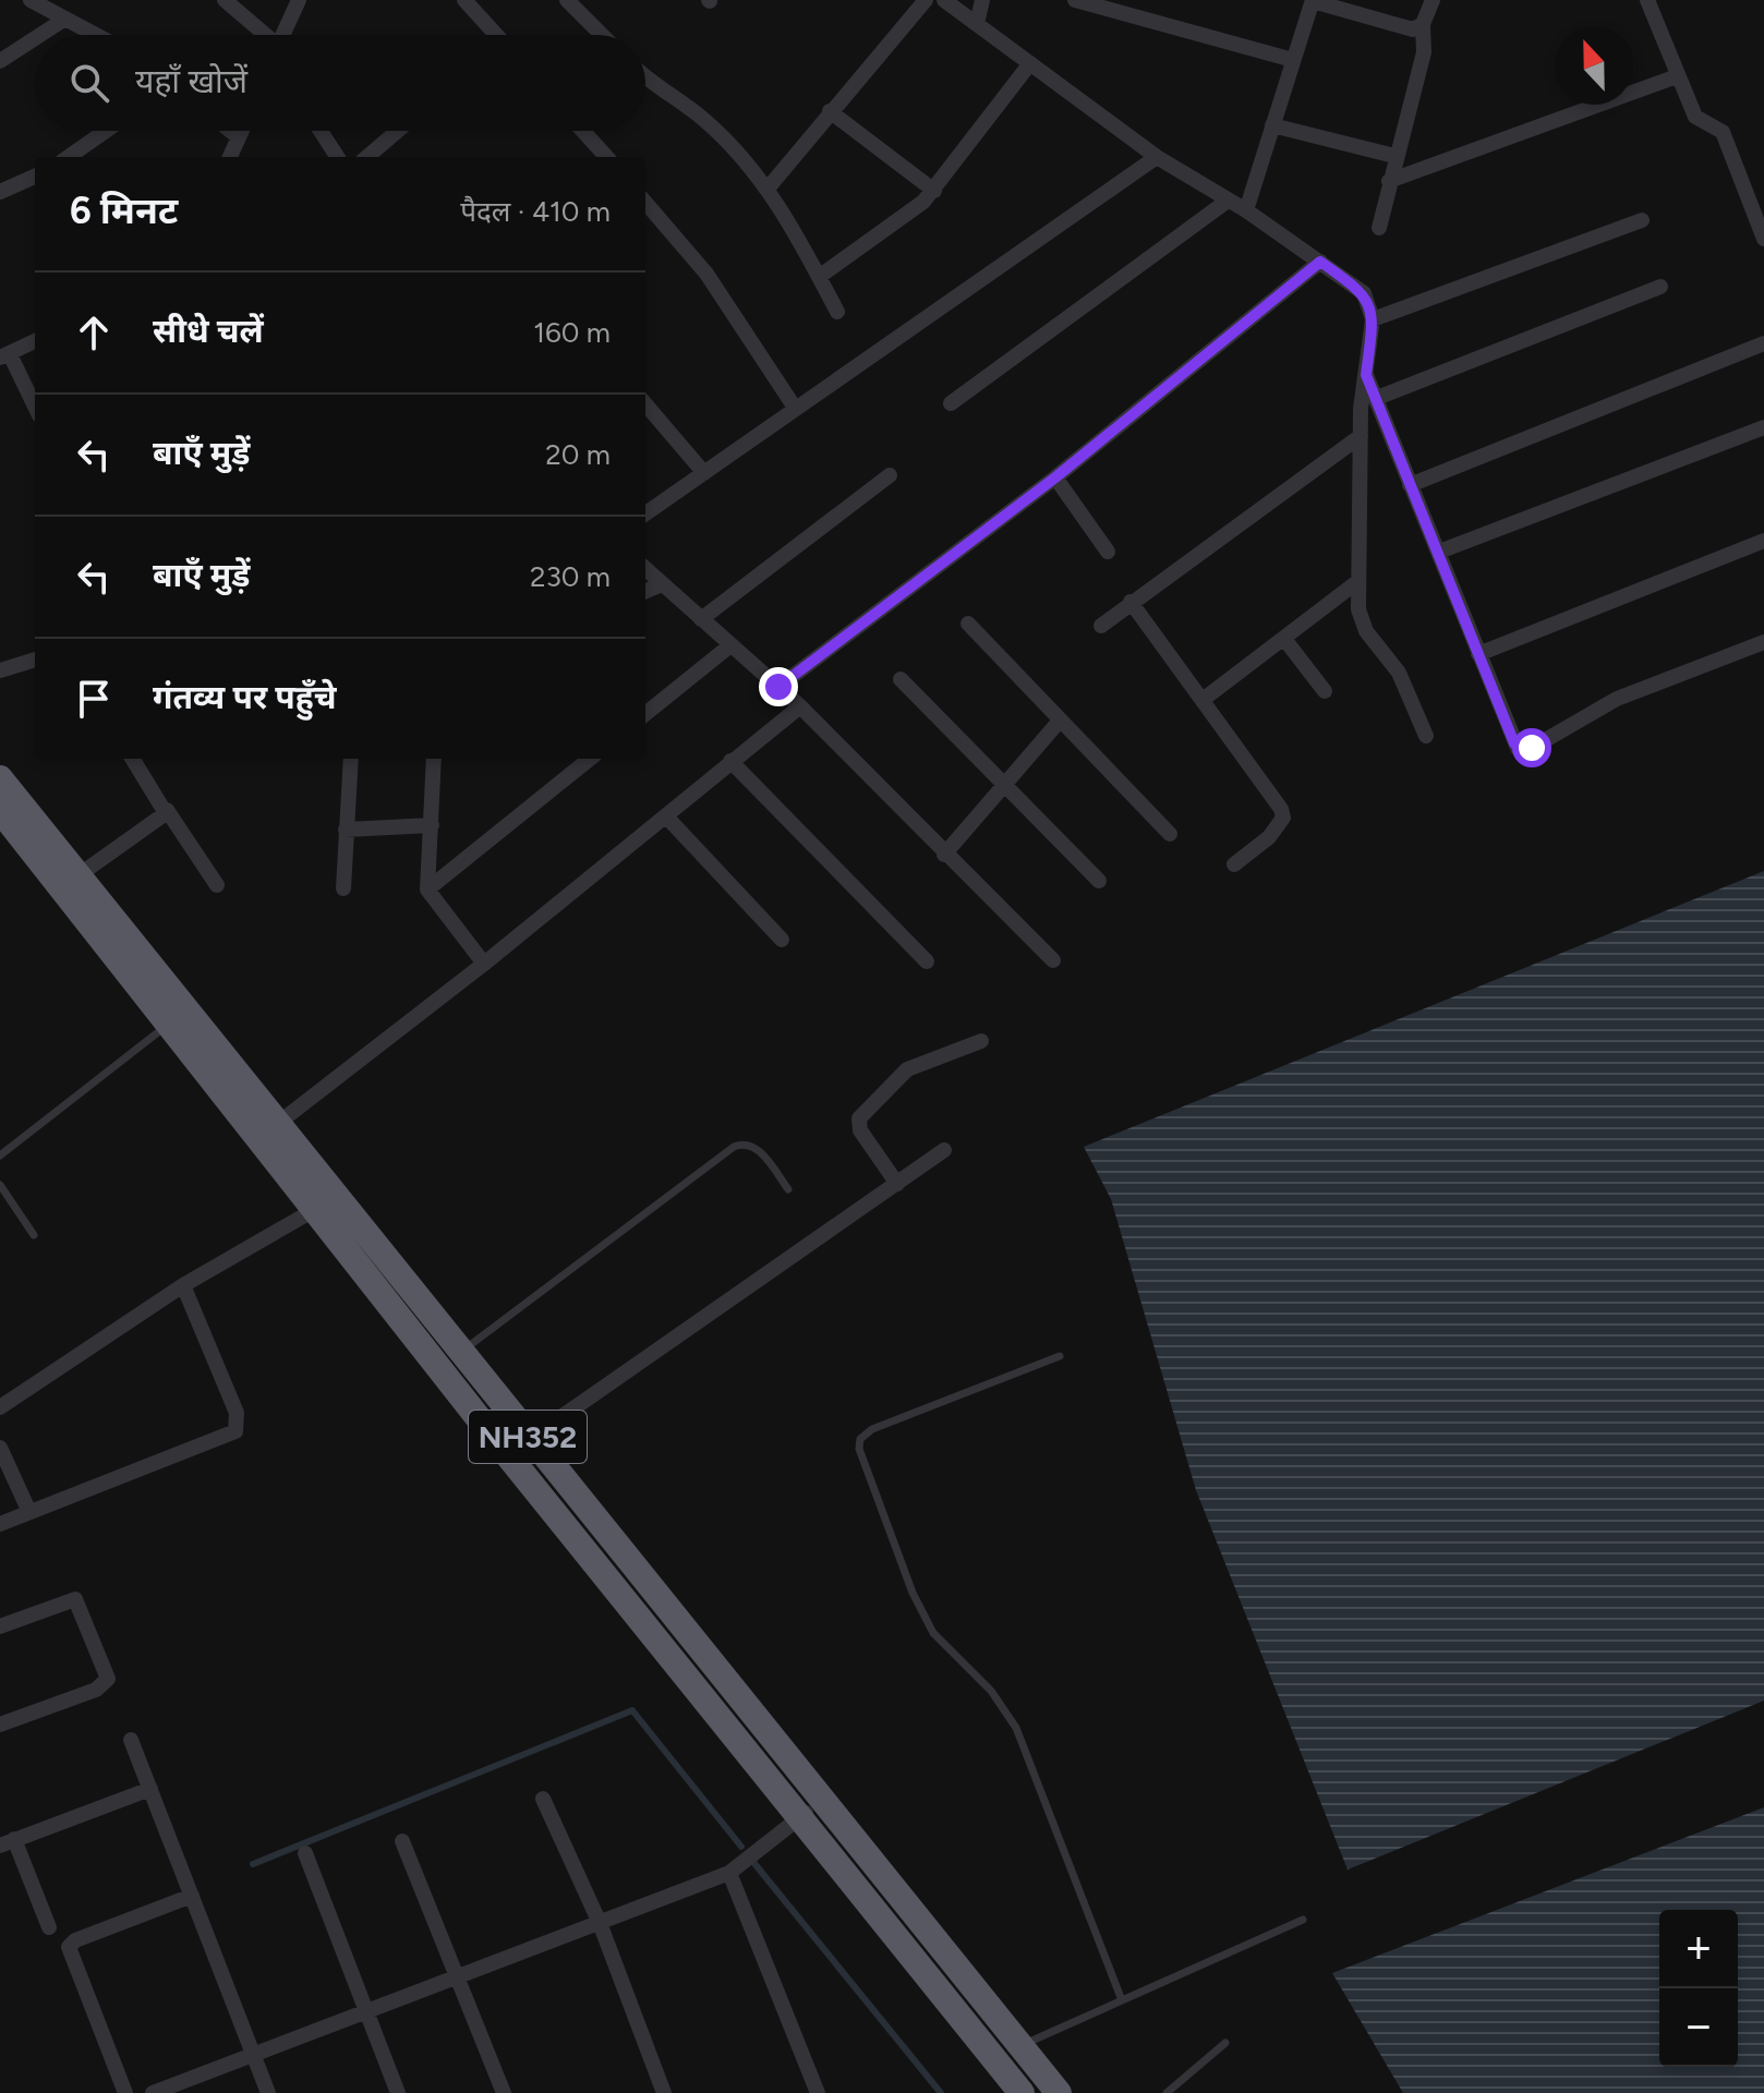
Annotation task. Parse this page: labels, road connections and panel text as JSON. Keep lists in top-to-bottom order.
{
  "streets": {
    "highway": ["NH352"]
  },
  "north": "top",
  "page": {
    "search": "यहाँ खोजें",
    "heading": ["6 मिनट", "पैदल · 410 m"],
    "list": [
      ["सीधे चलें", "160 m"],
      ["बाएँ मुड़ें", "20 m"],
      ["बाएँ मुड़ें", "230 m"],
      "गंतव्य पर पहुँचे"
    ],
    "map_buttons": ["+", "−"]
  }
}
